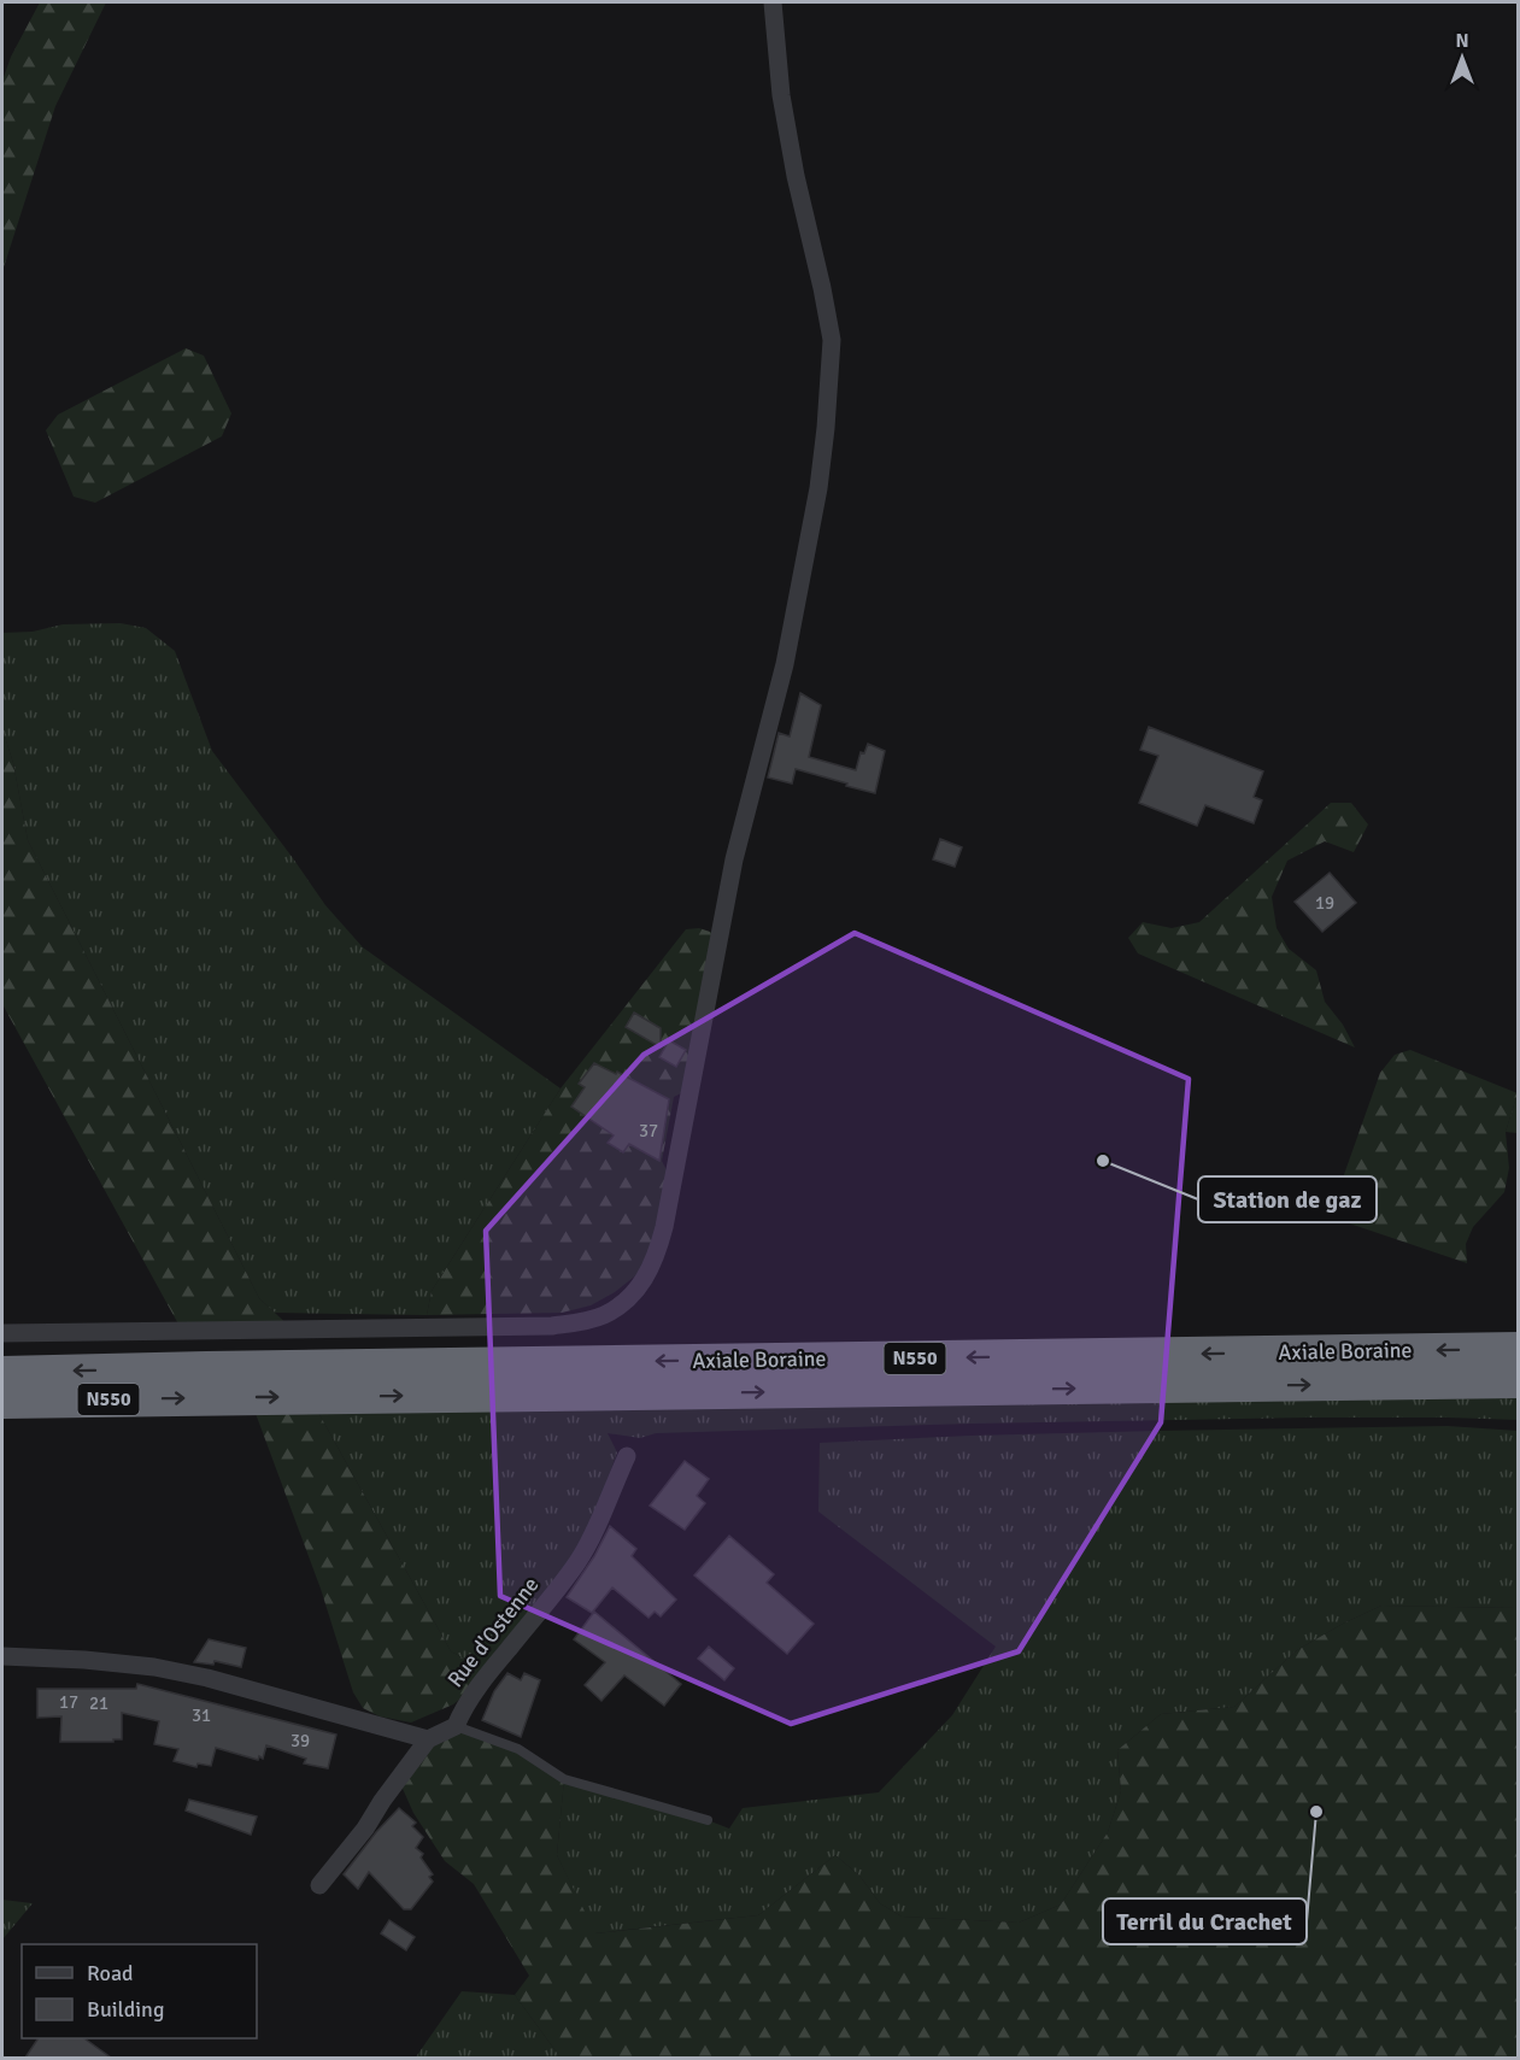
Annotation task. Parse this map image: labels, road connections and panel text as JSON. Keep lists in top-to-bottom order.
{
  "streets": {
    "highway": ["Axiale Boraine", "N550"],
    "street": ["Rue d'Ostenne"]
  },
  "places": ["Station de gaz", "Terril du Crachet"],
  "house_numbers": [
    "19",
    "37",
    "17",
    "21",
    "31",
    "39"
  ],
  "legend": ["Road", "Building"],
  "north": "top"
}
